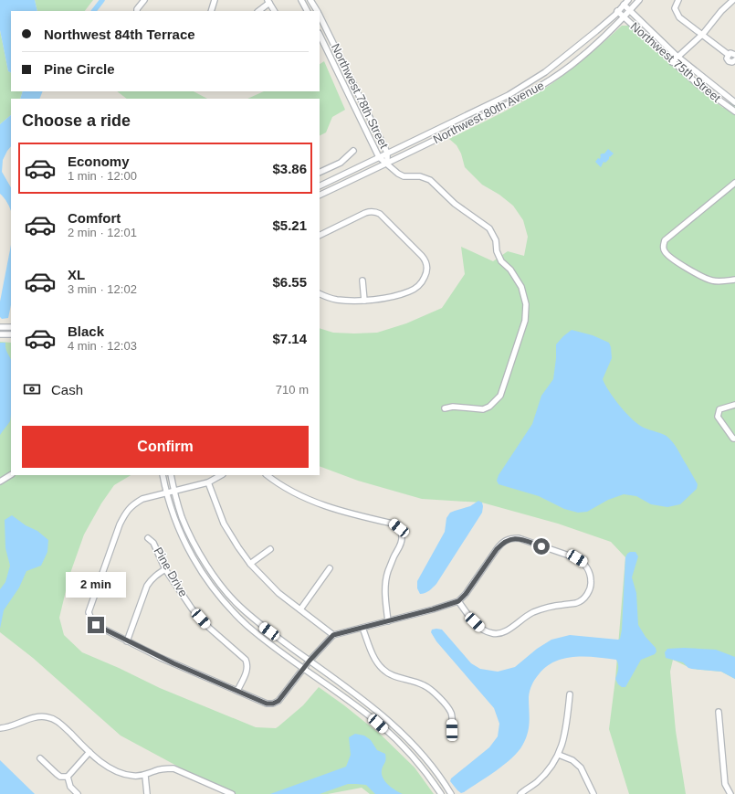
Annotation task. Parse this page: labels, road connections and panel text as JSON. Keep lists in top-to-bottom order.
{
  "streets": {
    "street": [
      "Northwest 75th Street",
      "Northwest 78th Street",
      "Northwest 80th Avenue",
      "Pine Drive"
    ]
  },
  "crossings": [
    ["Northwest 75th Street", "Northwest 80th Avenue"],
    ["Northwest 78th Street", "Northwest 80th Avenue"]
  ],
  "page": {
    "banner": ["Northwest 84th Terrace", "Pine Circle"],
    "heading": "Choose a ride",
    "list": [
      {
        "name": "Economy",
        "note": "1 min · 12:00",
        "value": "$3.86"
      },
      {
        "name": "Comfort",
        "note": "2 min · 12:01",
        "value": "$5.21"
      },
      {
        "name": "XL",
        "note": "3 min · 12:02",
        "value": "$6.55"
      },
      {
        "name": "Black",
        "note": "4 min · 12:03",
        "value": "$7.14"
      }
    ],
    "pay": ["Cash", "710 m"],
    "buttons": "Confirm",
    "bubble": "2 min"
  }
}
